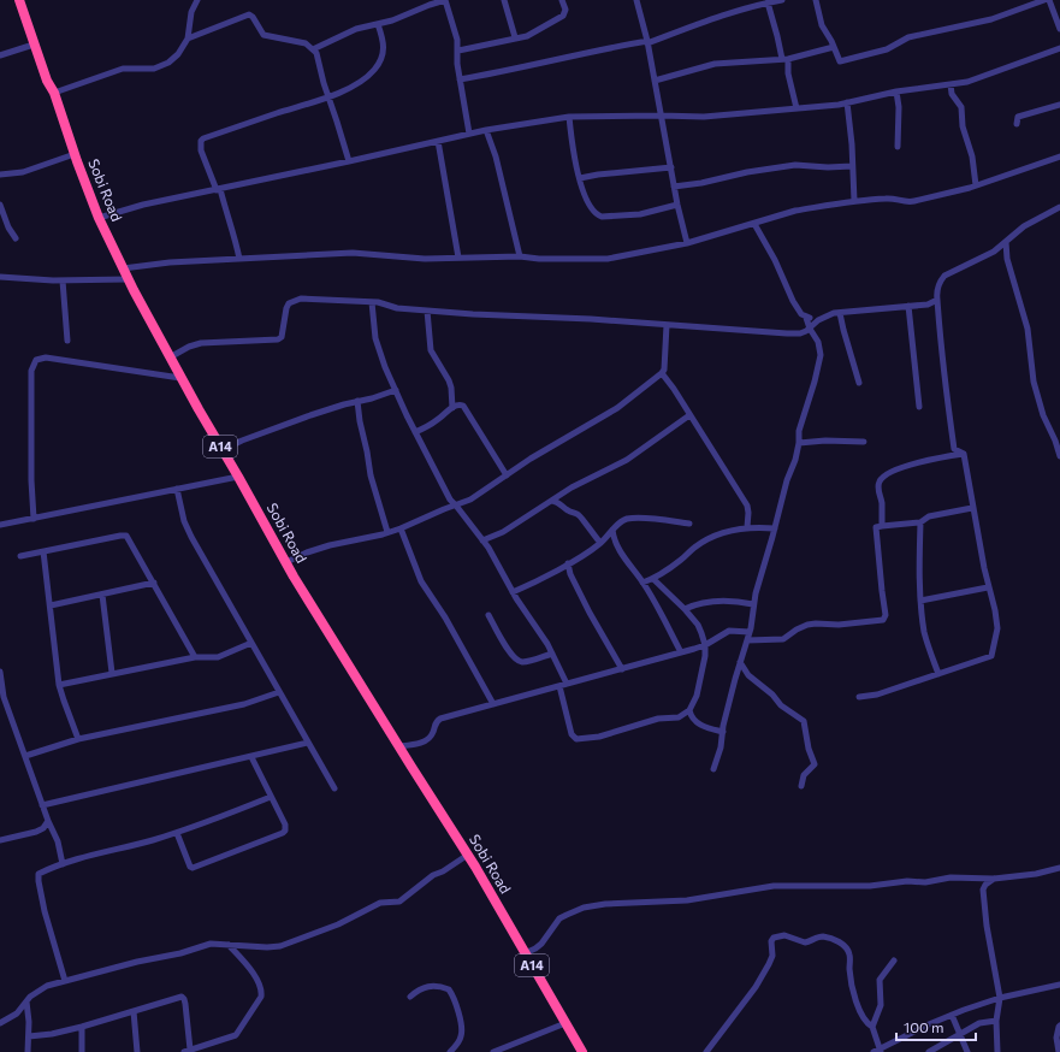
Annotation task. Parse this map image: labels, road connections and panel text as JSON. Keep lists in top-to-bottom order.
{
  "streets": {
    "highway": ["Sobi Road", "A14"]
  },
  "scale_bar": "100 m"
}
